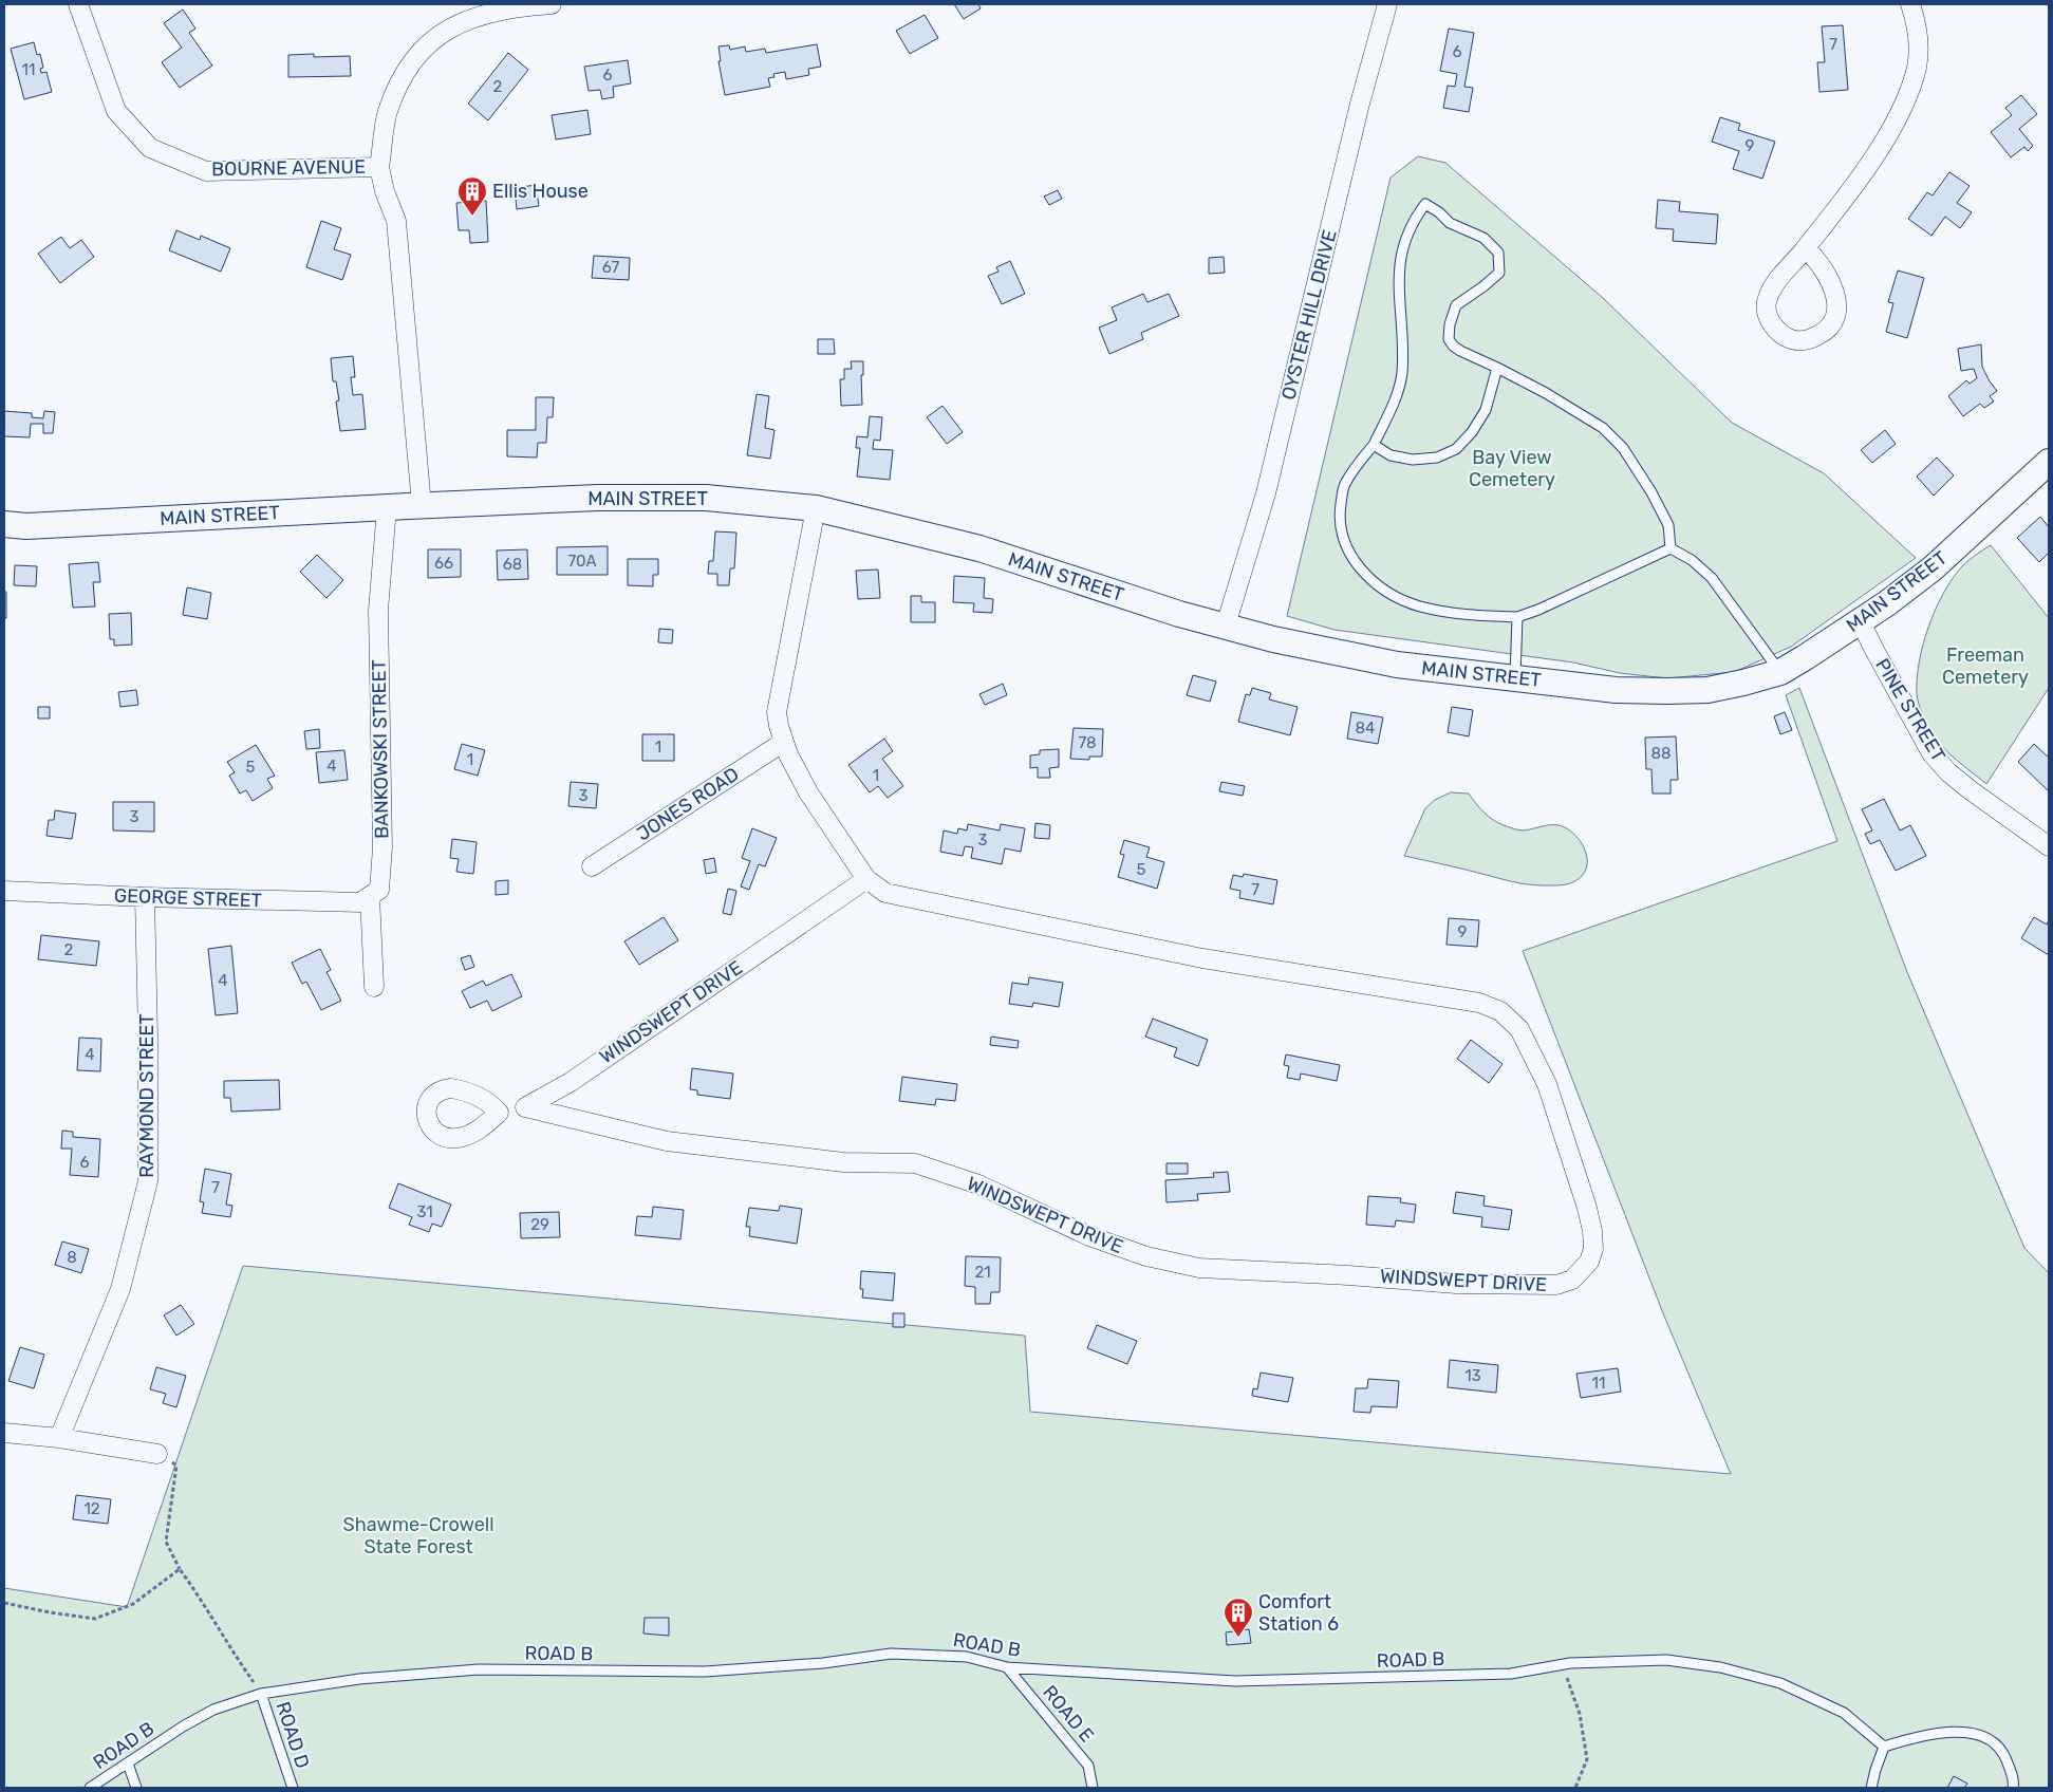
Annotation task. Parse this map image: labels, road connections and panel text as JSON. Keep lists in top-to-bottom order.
{
  "streets": {
    "main road": ["MAIN STREET"],
    "street": [
      "BOURNE AVENUE",
      "OYSTER HILL DRIVE",
      "PINE STREET",
      "BANKOWSKI STREET",
      "JONES ROAD",
      "GEORGE STREET",
      "WINDSWEPT DRIVE",
      "RAYMOND STREET"
    ],
    "lane": ["ROAD B", "ROAD E", "ROAD D"]
  },
  "crossings": [
    ["BOURNE AVENUE", "MAIN STREET"],
    ["OYSTER HILL DRIVE", "MAIN STREET"],
    ["MAIN STREET", "PINE STREET"],
    ["MAIN STREET", "BANKOWSKI STREET"],
    ["MAIN STREET", "WINDSWEPT DRIVE"],
    ["BANKOWSKI STREET", "GEORGE STREET"],
    ["JONES ROAD", "WINDSWEPT DRIVE"],
    ["GEORGE STREET", "RAYMOND STREET"],
    ["ROAD B", "ROAD E"],
    ["ROAD B", "ROAD D"]
  ],
  "parks": ["Bay View Cemetery", "Freeman Cemetery", "Shawme-Crowell State Forest"],
  "places": {
    "building": ["Ellis House", "Comfort Station 6"]
  },
  "house_numbers": [
    "7",
    "6",
    "11",
    "6",
    "2",
    "9",
    "67",
    "70A",
    "66",
    "68",
    "84",
    "78",
    "1",
    "88",
    "1",
    "4",
    "5",
    "1",
    "3",
    "3",
    "3",
    "5",
    "7",
    "9",
    "2",
    "4",
    "4",
    "6",
    "7",
    "31",
    "29",
    "8",
    "21",
    "13",
    "11",
    "12"
  ]
}
